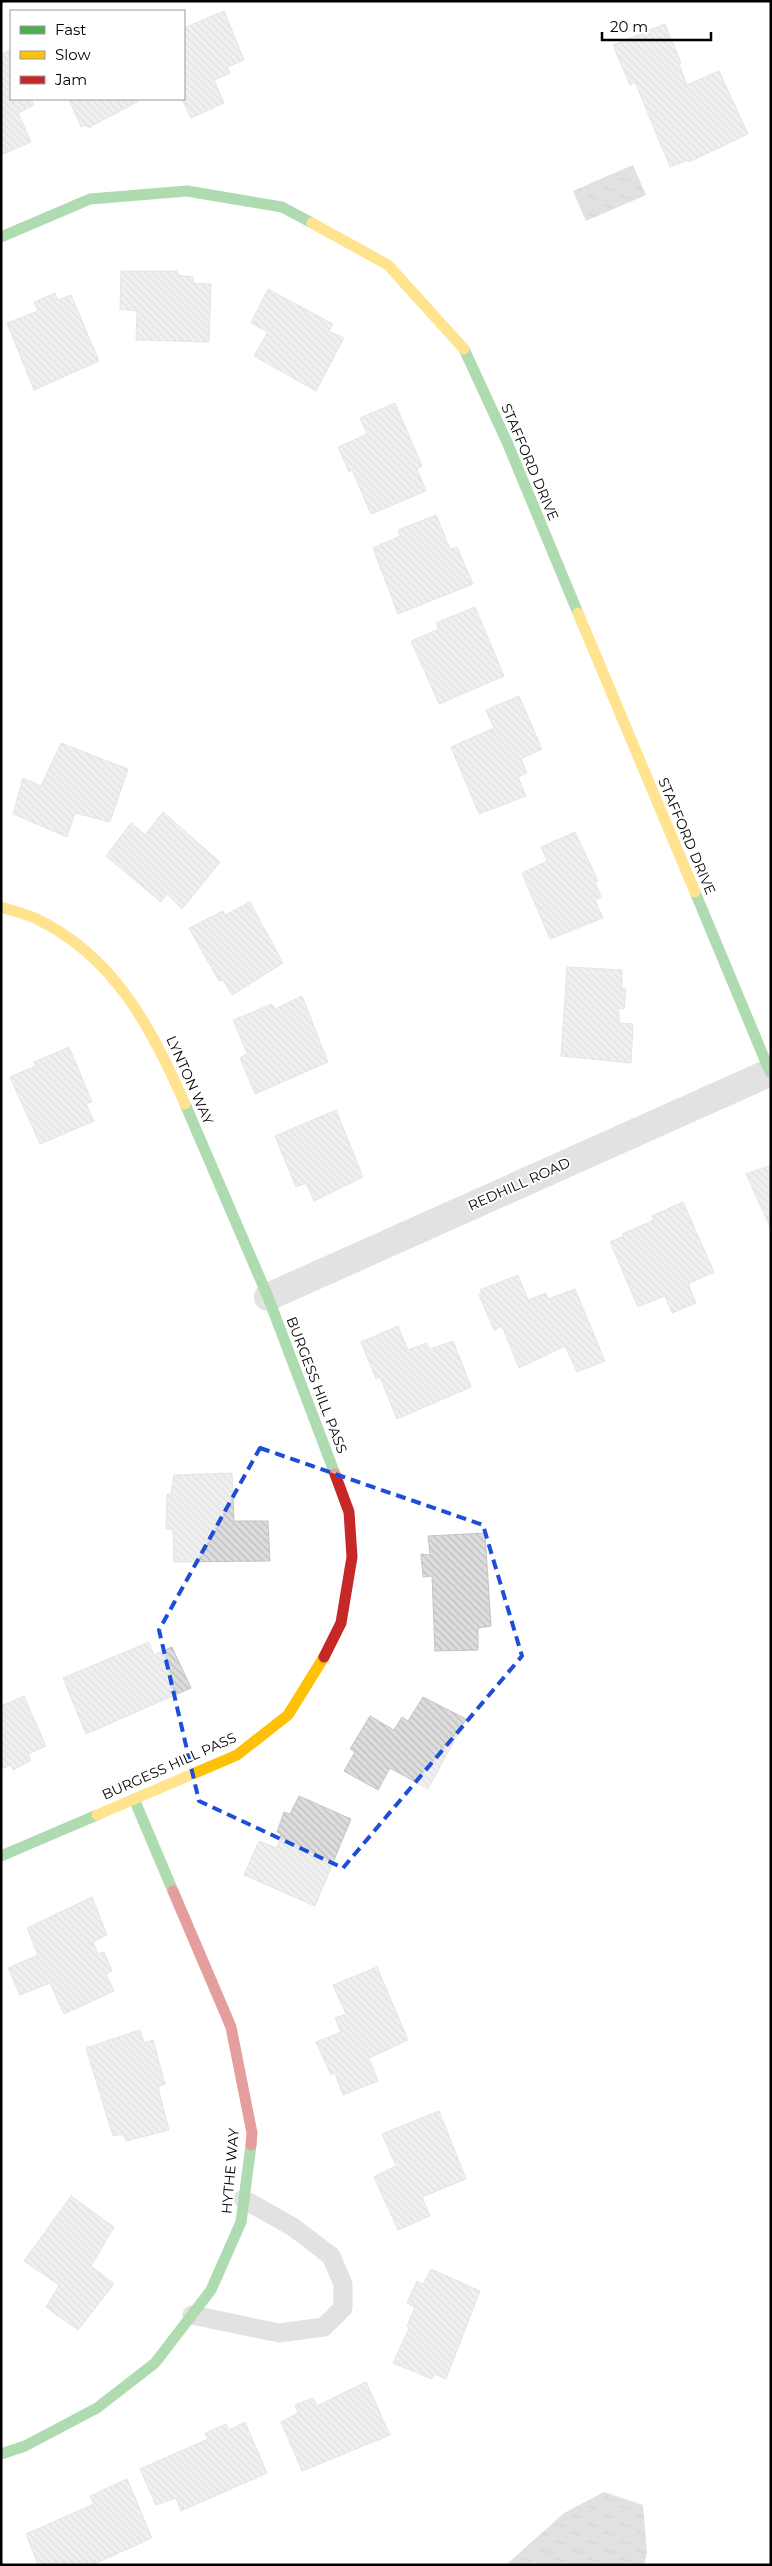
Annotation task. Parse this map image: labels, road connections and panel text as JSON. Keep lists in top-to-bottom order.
{
  "streets": {
    "street": [
      "STAFFORD DRIVE",
      "LYNTON WAY",
      "REDHILL ROAD",
      "BURGESS HILL PASS",
      "HYTHE WAY"
    ]
  },
  "crossings": [
    ["STAFFORD DRIVE", "REDHILL ROAD"],
    ["LYNTON WAY", "REDHILL ROAD"],
    ["LYNTON WAY", "BURGESS HILL PASS"],
    ["REDHILL ROAD", "BURGESS HILL PASS"],
    ["BURGESS HILL PASS", "HYTHE WAY"]
  ],
  "legend": ["Fast", "Slow", "Jam"],
  "scale_bar": "20 m"
}
